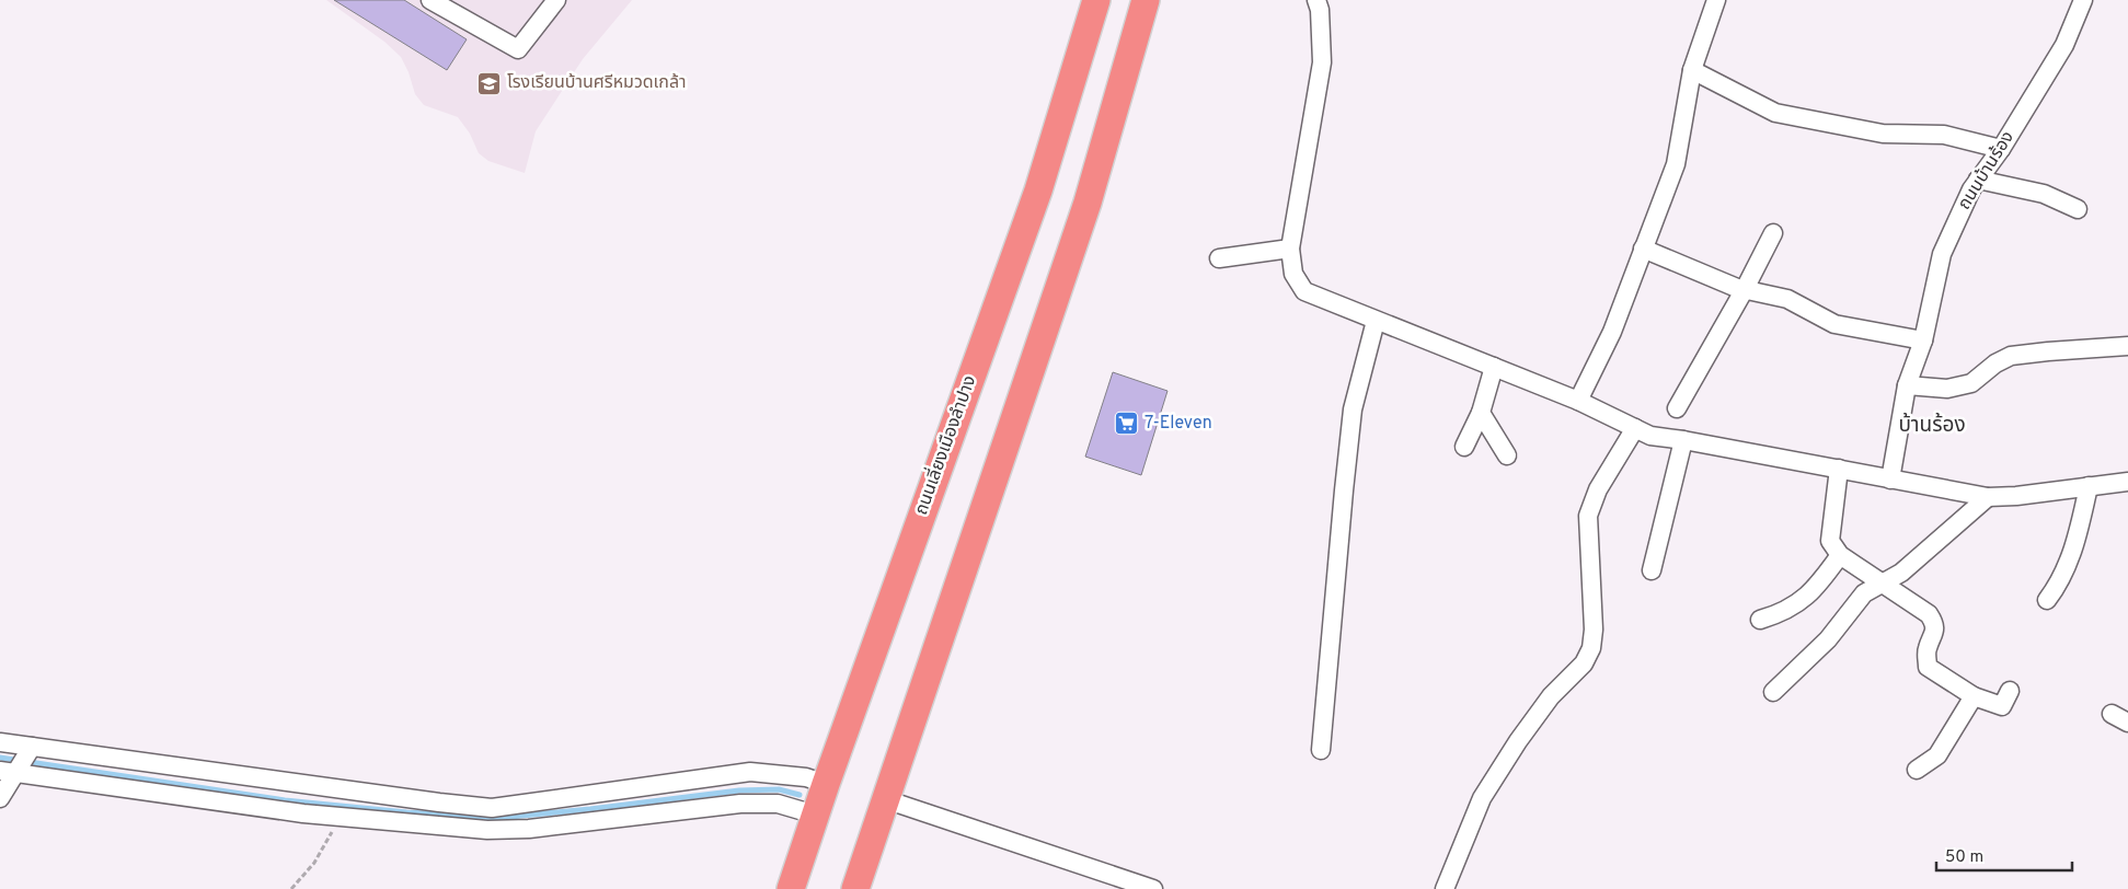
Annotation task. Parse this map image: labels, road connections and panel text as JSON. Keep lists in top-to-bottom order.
{
  "streets": {
    "highway": ["ถนนเลี่ยงเมืองลำปาง"],
    "street": ["ถนนบ้านร้อง"]
  },
  "districts": ["บ้านร้อง"],
  "places": {
    "school or university": ["โรงเรียนบ้านศรีหมวดเกล้า"],
    "supermarket": ["7-Eleven"]
  },
  "scale_bar": "50 m"
}
